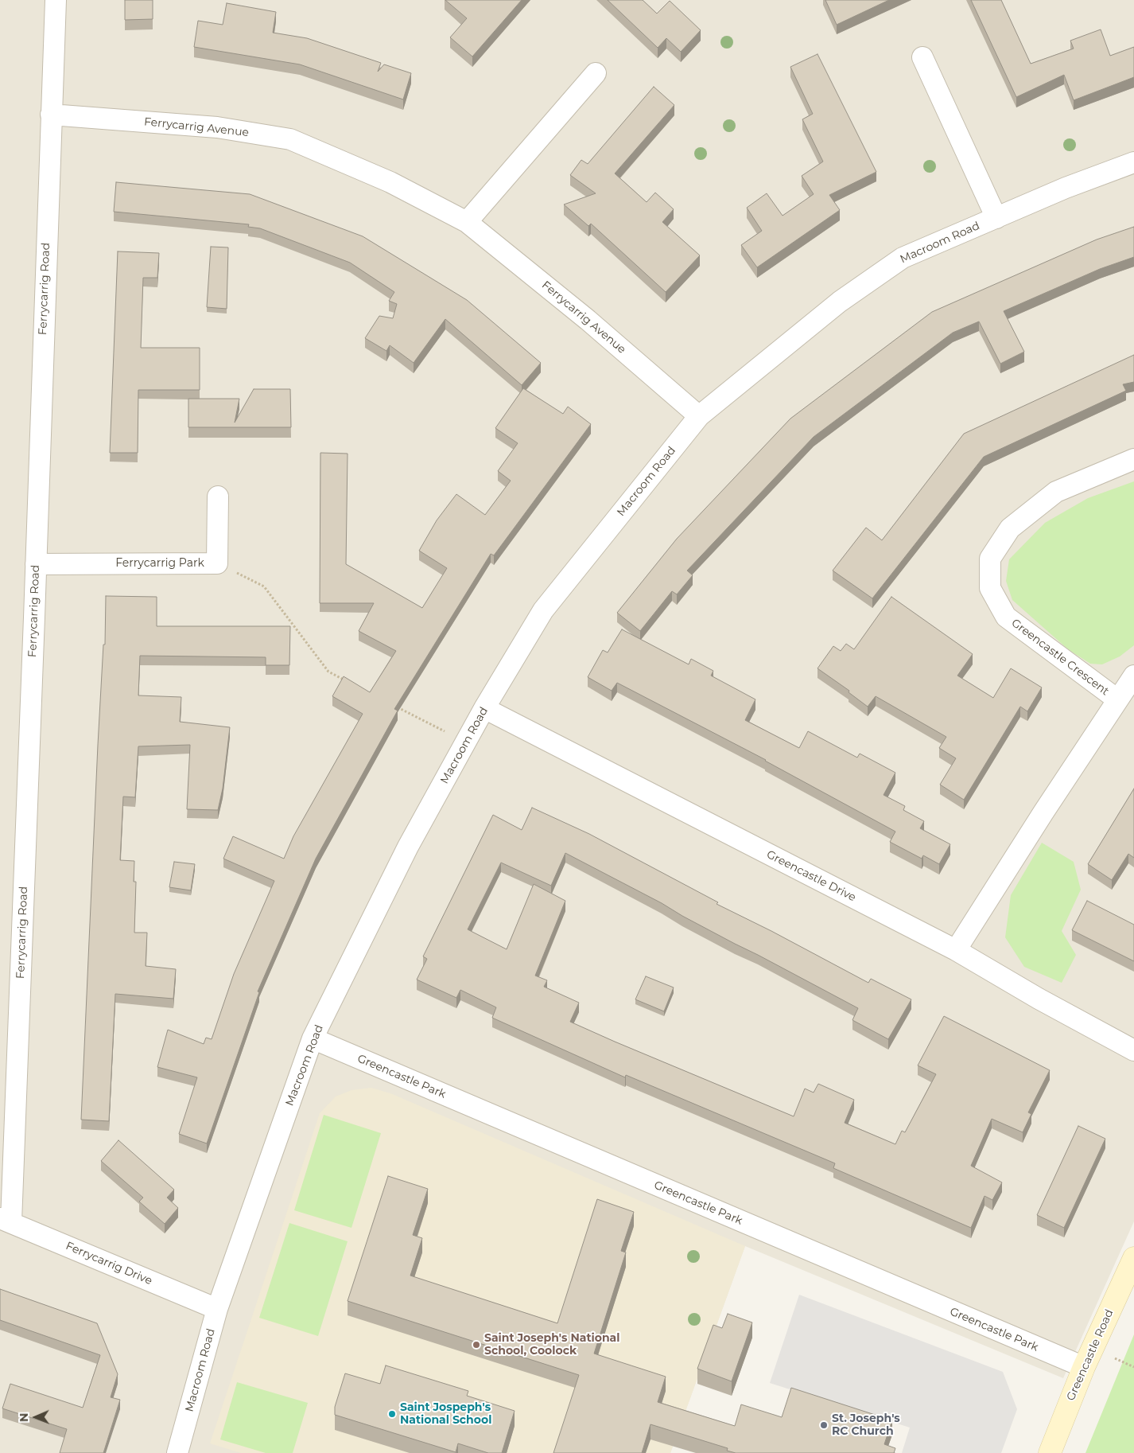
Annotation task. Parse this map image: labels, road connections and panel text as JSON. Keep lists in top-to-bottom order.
{
  "streets": {
    "street": [
      "Ferrycarrig Avenue",
      "Macroom Road",
      "Ferrycarrig Road",
      "Ferrycarrig Park",
      "Greencastle Crescent",
      "Greencastle Drive",
      "Greencastle Park",
      "Ferrycarrig Drive",
      "Greencastle Road"
    ]
  },
  "crossings": [
    ["Ferrycarrig Avenue", "Macroom Road"],
    ["Ferrycarrig Avenue", "Ferrycarrig Road"],
    ["Macroom Road", "Greencastle Drive"],
    ["Macroom Road", "Greencastle Park"],
    ["Macroom Road", "Ferrycarrig Drive"],
    ["Ferrycarrig Road", "Ferrycarrig Park"],
    ["Ferrycarrig Road", "Ferrycarrig Drive"],
    ["Greencastle Crescent", "Greencastle Drive"],
    ["Greencastle Park", "Greencastle Road"]
  ],
  "places": ["Saint Joseph's National School, Coolock", "Saint Jospeph's National School", "St. Joseph's RC Church"],
  "north": "left"
}
